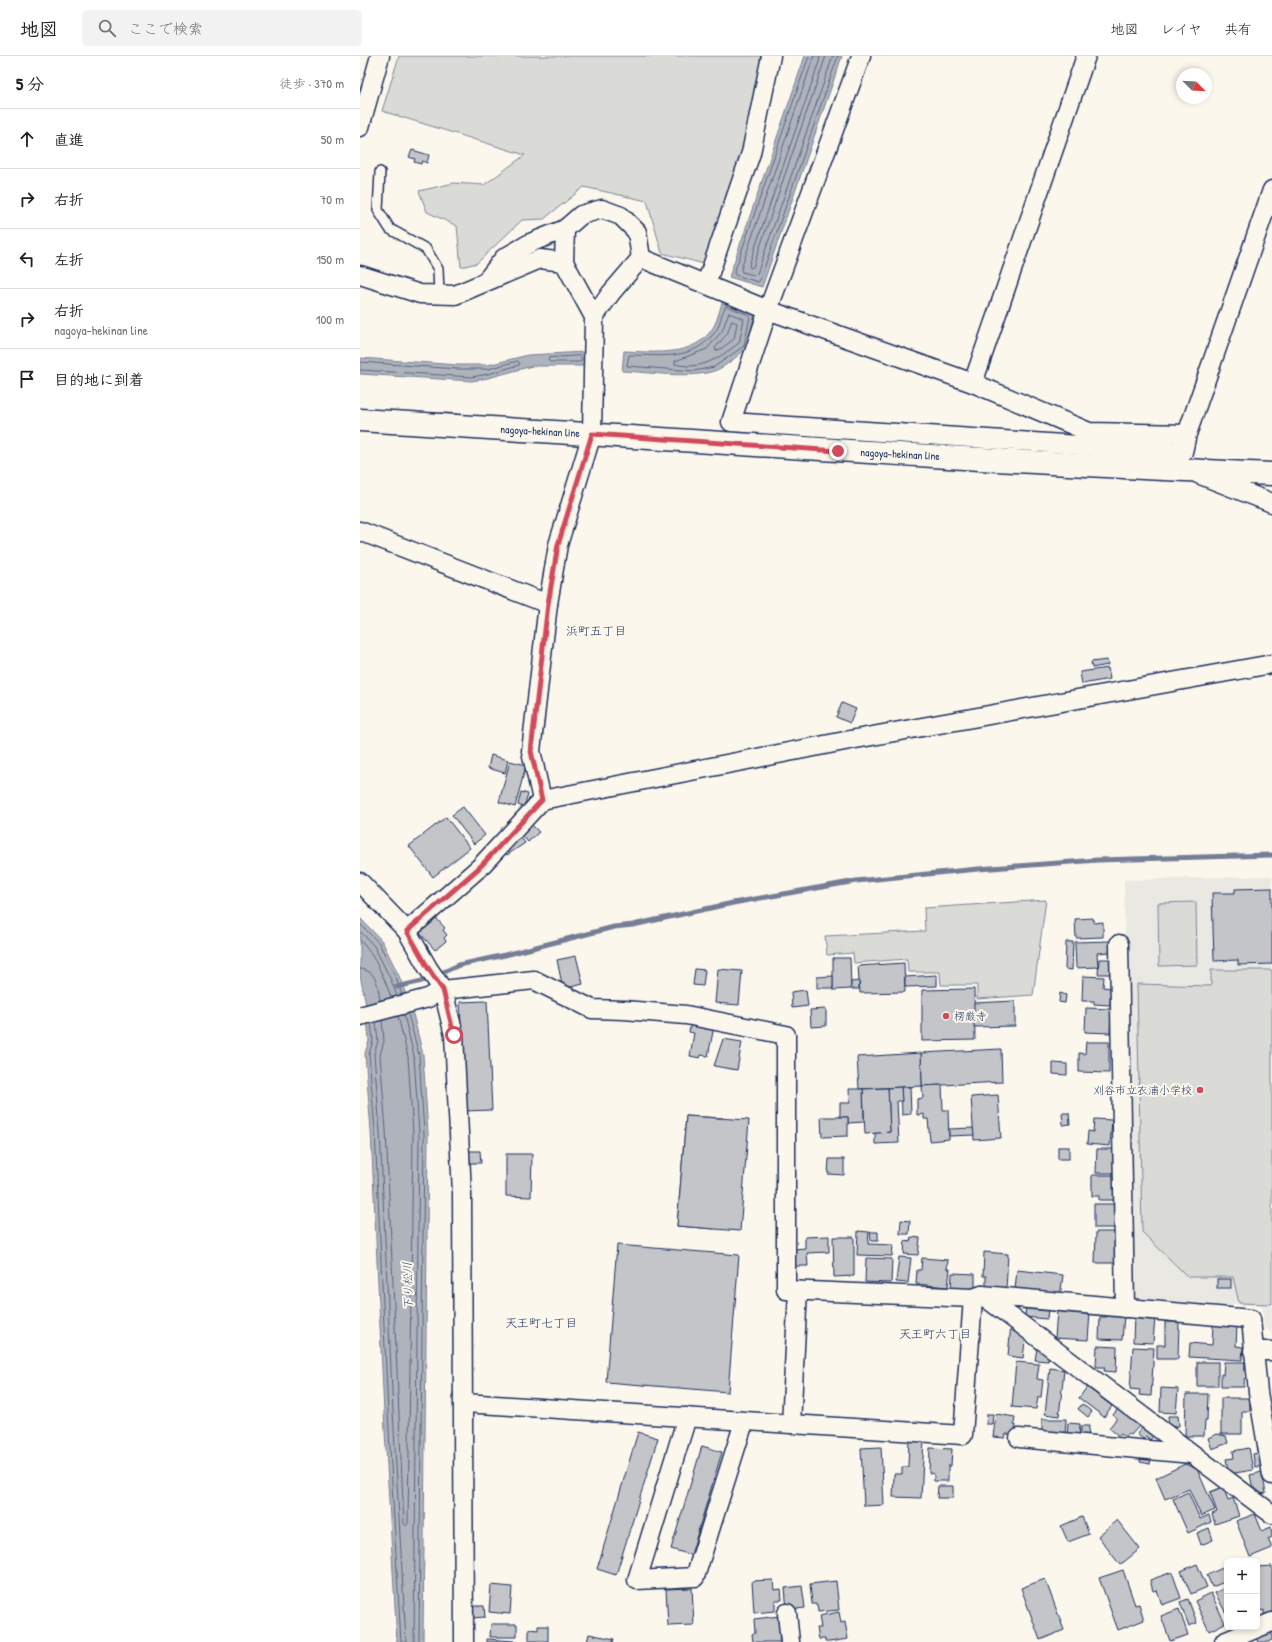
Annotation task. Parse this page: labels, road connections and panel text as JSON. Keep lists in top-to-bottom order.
{
  "streets": {
    "main road": ["nagoya-hekinan line"]
  },
  "districts": ["浜町五丁目", "天王町七丁目", "天王町六丁目"],
  "water": ["下り松川"],
  "places": ["楞厳寺", "刈谷市立衣浦小学校"],
  "north": "bottom right",
  "page": {
    "header": "地図",
    "search": "ここで検索",
    "nav": ["地図", "レイヤ", "共有"],
    "heading": ["5 分", "徒歩 · 370 m"],
    "list": [
      ["直進", "50 m"],
      ["右折", "70 m"],
      ["左折", "150 m"],
      ["右折", "nagoya-hekinan line", "100 m"],
      "目的地に到着"
    ],
    "map_buttons": ["+", "−"]
  }
}
